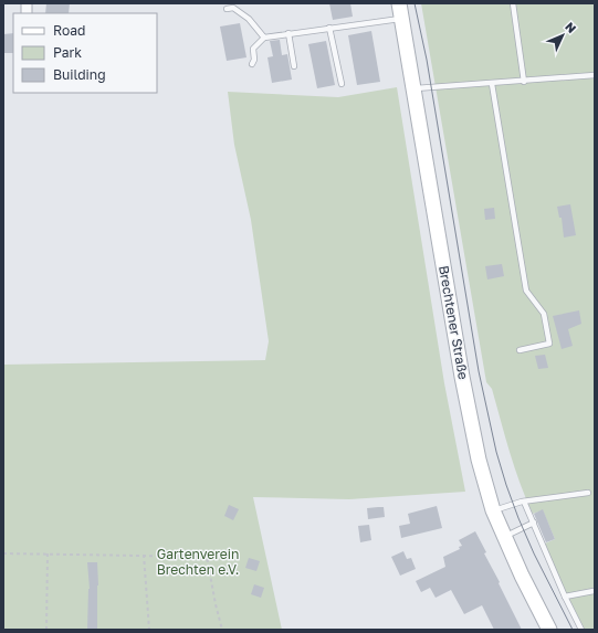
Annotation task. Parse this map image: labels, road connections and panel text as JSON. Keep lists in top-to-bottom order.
{
  "streets": {
    "main road": ["Brechtener Straße"]
  },
  "parks": ["Gartenverein Brechten e.V."],
  "legend": ["Road", "Park", "Building"],
  "north": "top right"
}
